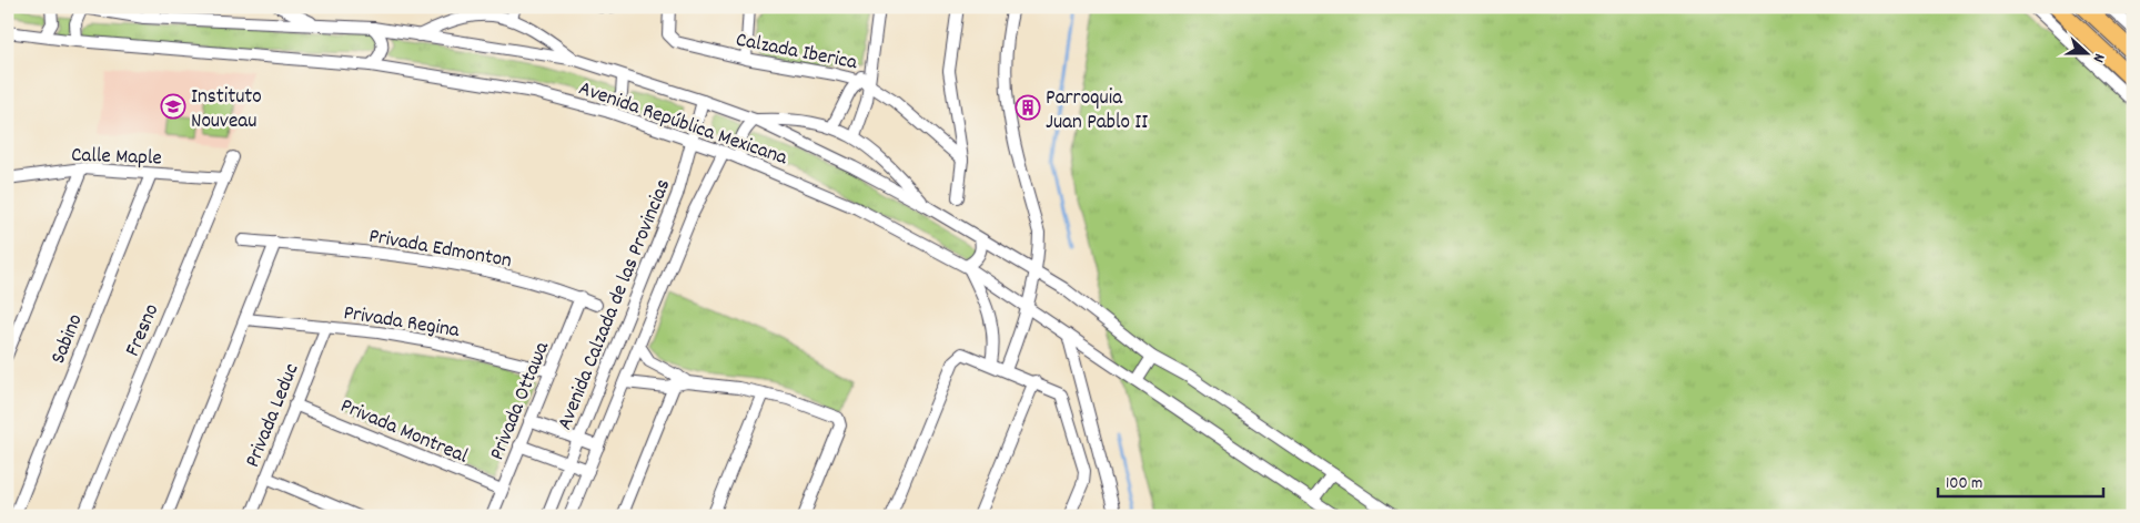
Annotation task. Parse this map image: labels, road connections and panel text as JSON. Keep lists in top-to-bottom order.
{
  "streets": {
    "street": [
      "Calzada Iberica",
      "Avenida República Mexicana",
      "Calle Maple",
      "Privada Edmonton",
      "Avenida Calzada de las Provincias",
      "Privada Regina",
      "Fresno",
      "Sabino",
      "Privada Ottawa",
      "Privada Leduc",
      "Privada Montreal"
    ]
  },
  "crossings": [
    ["Avenida República Mexicana", "Avenida Calzada de las Provincias"],
    ["Calle Maple", "Fresno"],
    ["Calle Maple", "Sabino"],
    ["Privada Edmonton", "Privada Ottawa"],
    ["Privada Regina", "Privada Ottawa"],
    ["Privada Regina", "Privada Leduc"],
    ["Privada Ottawa", "Privada Montreal"],
    ["Privada Leduc", "Privada Montreal"]
  ],
  "places": {
    "school or university": ["Instituto Nouveau"],
    "building": ["Parroquia Juan Pablo II"]
  },
  "scale_bar": "100 m",
  "north": "right"
}
